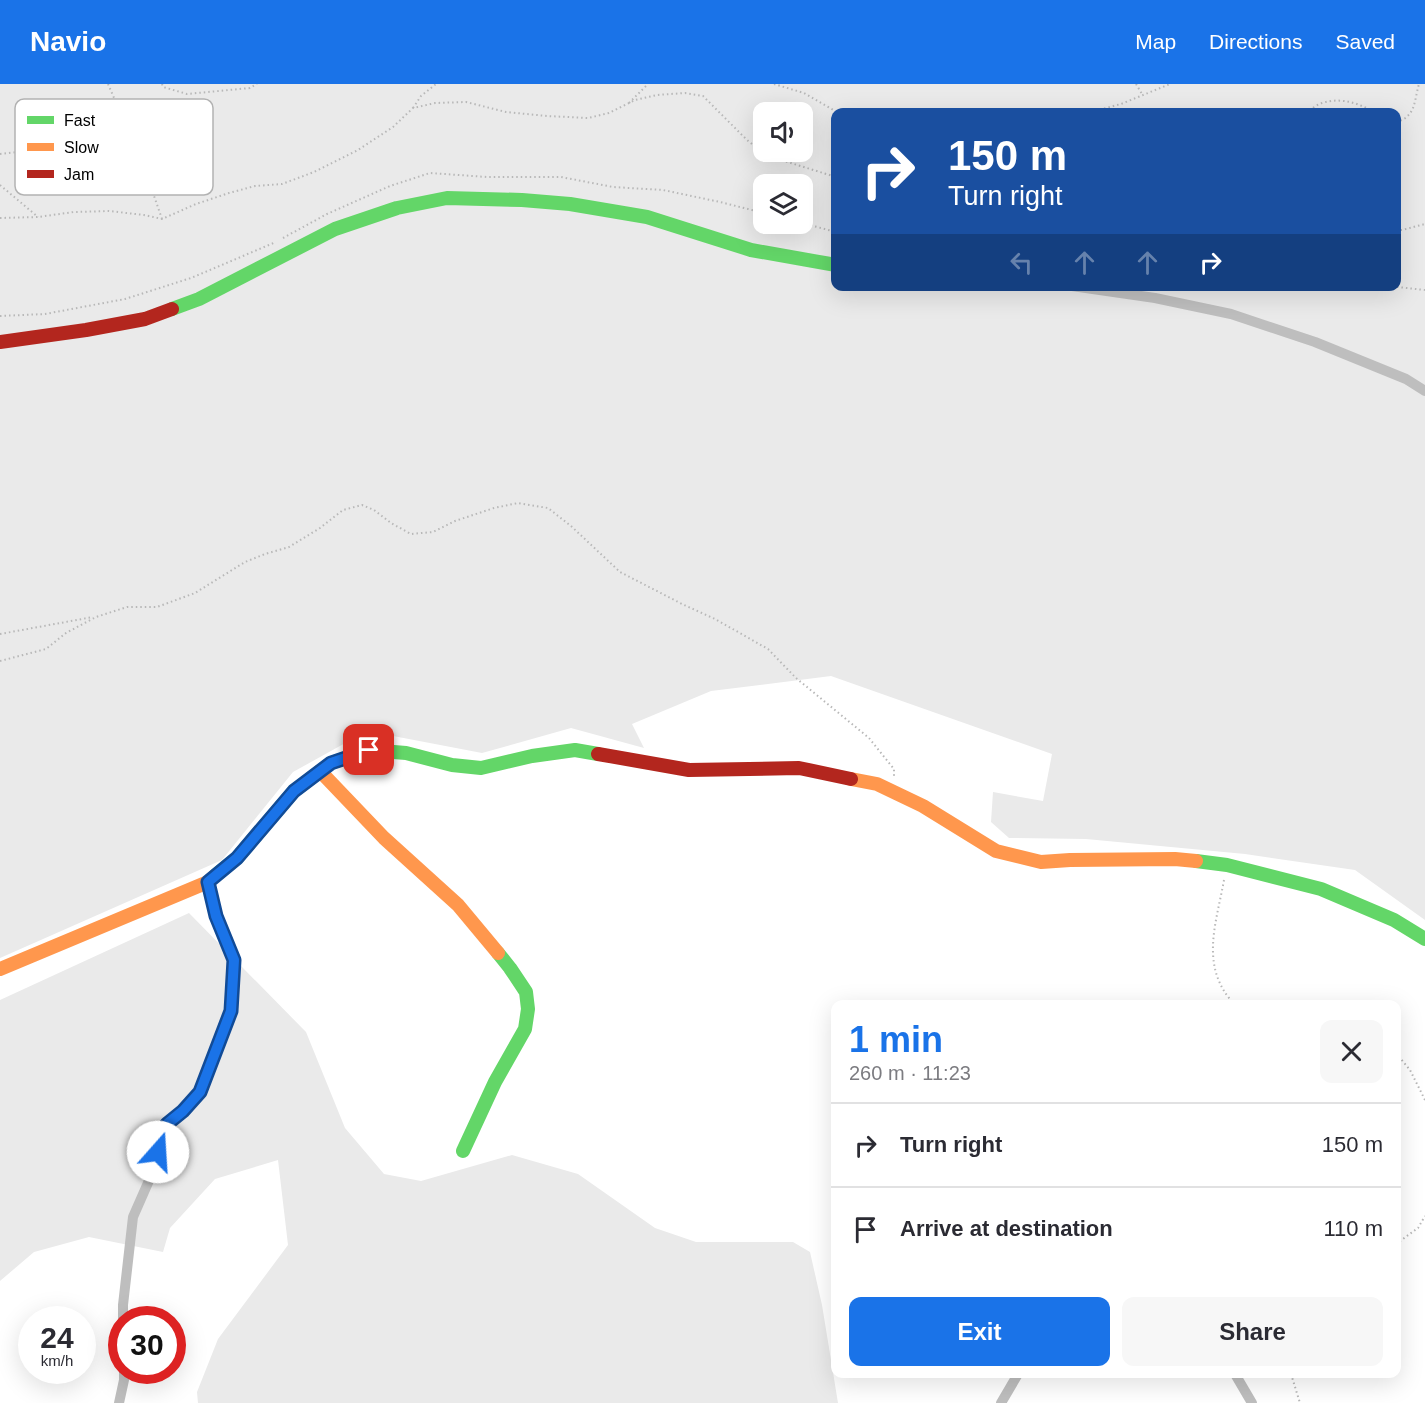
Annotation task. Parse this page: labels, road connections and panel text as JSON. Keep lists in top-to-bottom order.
{
  "legend": ["Fast", "Slow", "Jam"],
  "page": {
    "header": "Navio",
    "nav": ["Map", "Directions", "Saved"],
    "turn": ["150 m", "Turn right"],
    "heading": ["1 min", "260 m · 11:23"],
    "list": [
      {
        "name": "Turn right",
        "value": "150 m"
      },
      {
        "name": "Arrive at destination",
        "value": "110 m"
      }
    ],
    "buttons": ["Exit", "Share"],
    "speed": "24 km/h",
    "limit": "30"
  }
}
